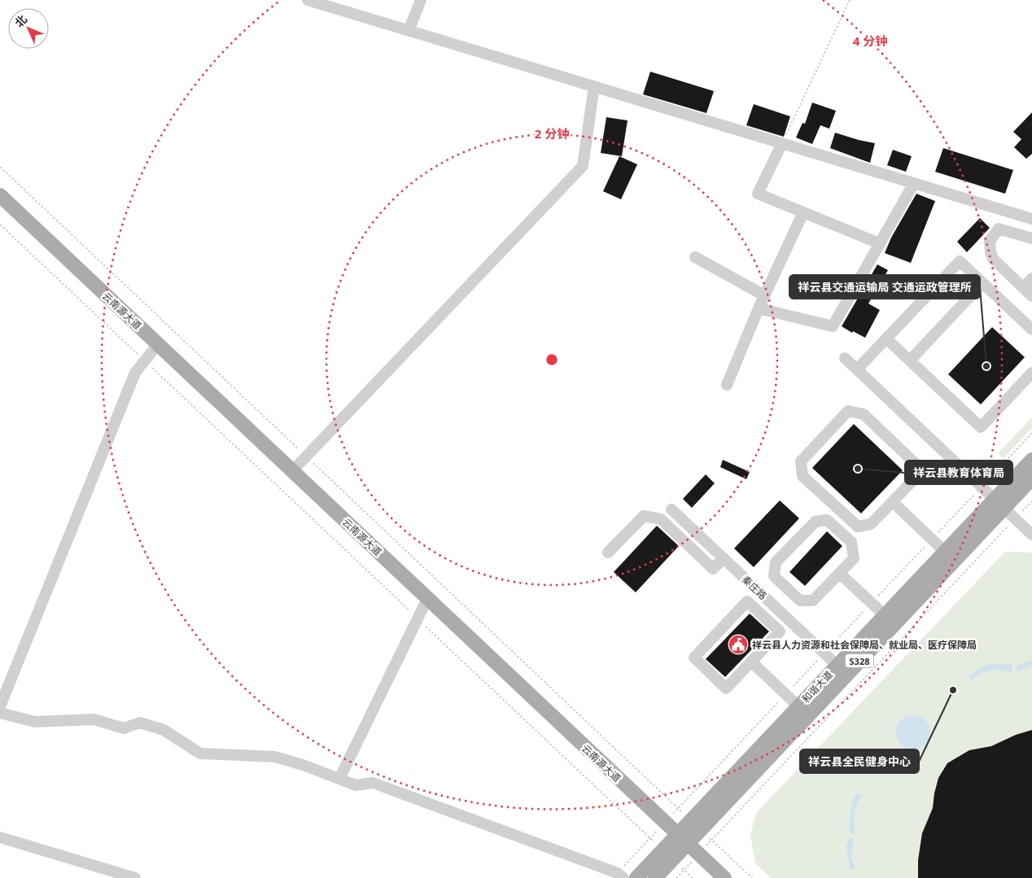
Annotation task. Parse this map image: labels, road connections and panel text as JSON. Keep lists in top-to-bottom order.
{
  "streets": {
    "main road": ["云南源大道", "S328", "和谐大道"],
    "street": ["秦庄路"]
  },
  "crossings": [
    ["云南源大道", "和谐大道"],
    ["秦庄路", "和谐大道"]
  ],
  "places": {
    "other": ["祥云县交通运输局 交通运政管理所", "祥云县教育体育局", "祥云县全民健身中心"],
    "public building": ["祥云县人力资源和社会保障局、就业局、医疗保障局"]
  },
  "north": "top left",
  "rings": ["4 分钟", "2 分钟"]
}
